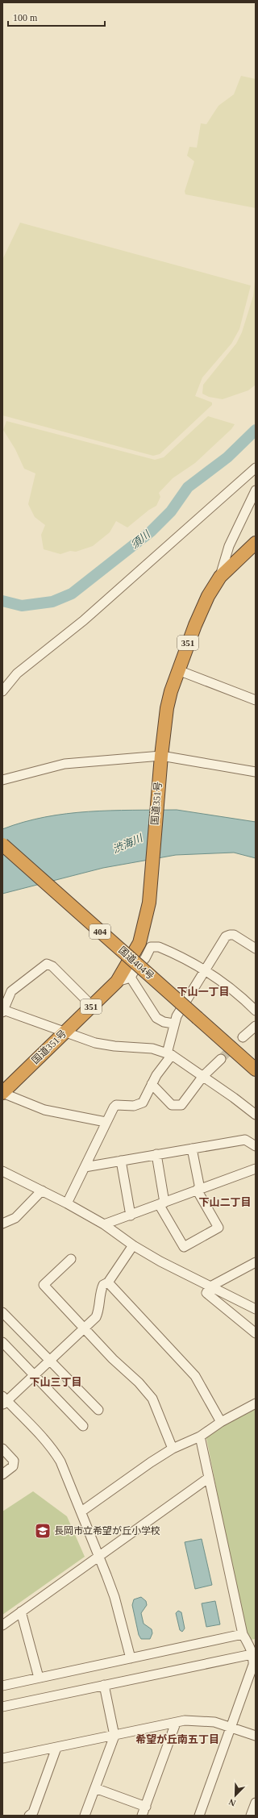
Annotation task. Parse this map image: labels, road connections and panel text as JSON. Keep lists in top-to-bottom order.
{
  "streets": {
    "highway": [
      "351",
      "国道351号",
      "404",
      "国道404号"
    ]
  },
  "districts": [
    "下山一丁目",
    "下山二丁目",
    "下山三丁目",
    "希望が丘南五丁目"
  ],
  "water": ["須川", "渋海川"],
  "places": {
    "school or university": ["長岡市立希望が丘小学校"]
  },
  "scale_bar": "100 m",
  "north": "bottom left"
}
